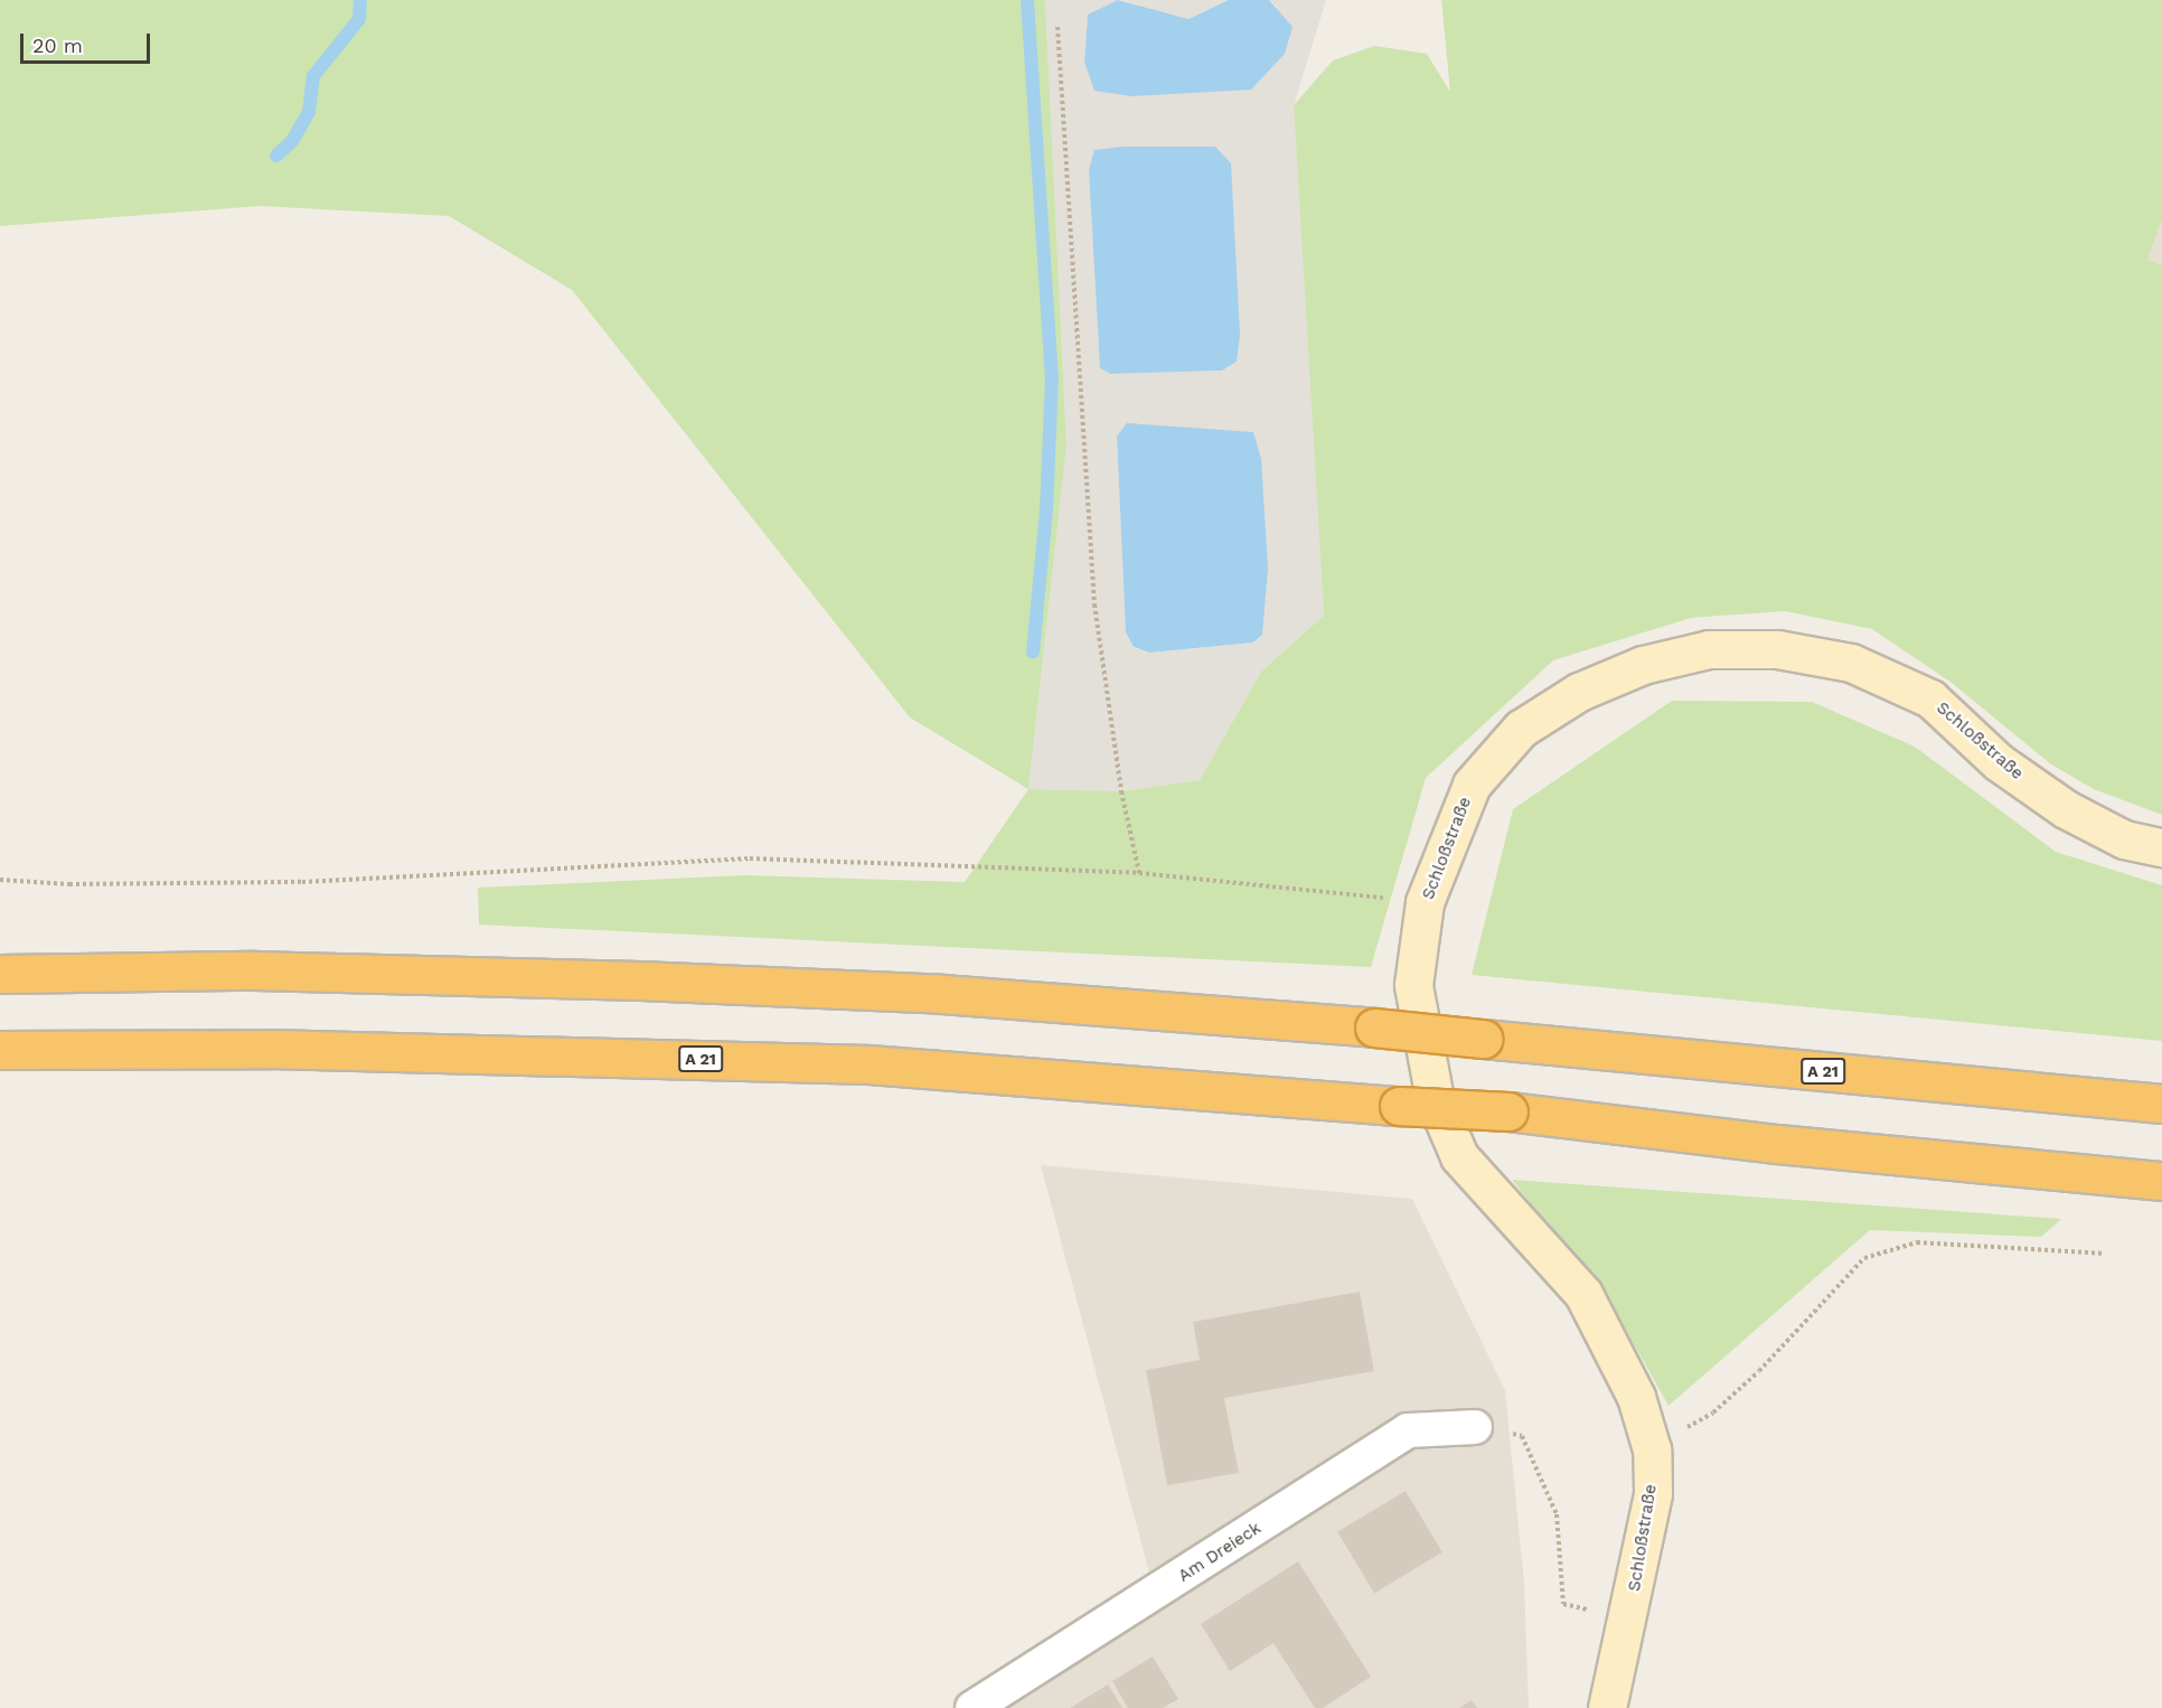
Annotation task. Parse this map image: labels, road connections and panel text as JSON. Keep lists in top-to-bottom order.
{
  "streets": {
    "highway": ["A 21"],
    "street": ["Schloßstraße", "Am Dreieck"]
  },
  "scale_bar": "20 m"
}
